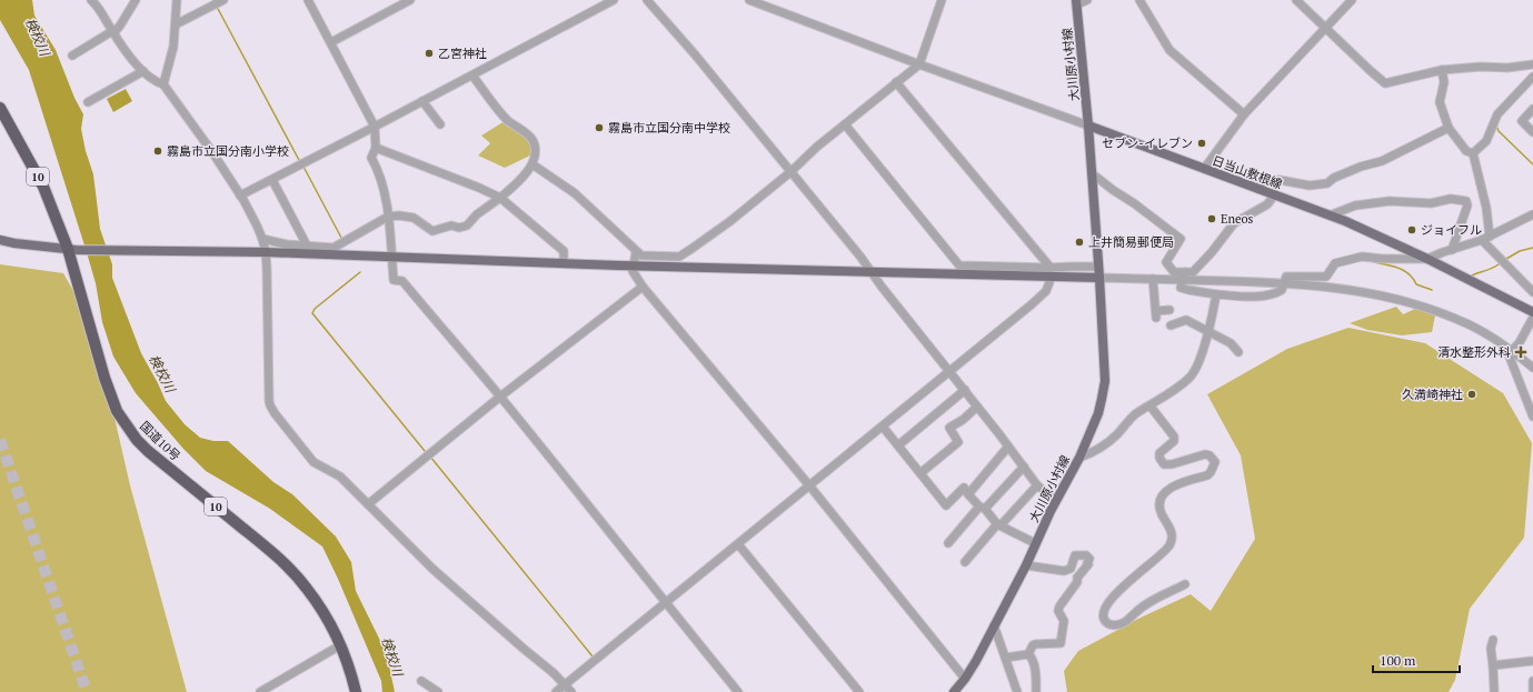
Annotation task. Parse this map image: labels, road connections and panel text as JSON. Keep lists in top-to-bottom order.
{
  "streets": {
    "highway": ["10", "国道10号"],
    "main road": ["大川原小村線", "日当山敷根線"]
  },
  "crossings": [
    ["大川原小村線", "日当山敷根線"]
  ],
  "water": ["検校川"],
  "places": {
    "other": [
      "乙宮神社",
      "霧島市立国分南中学校",
      "セブン-イレブン",
      "霧島市立国分南小学校",
      "Eneos",
      "ジョイフル",
      "上井簡易郵便局",
      "久満崎神社"
    ],
    "health": ["清水整形外科"]
  },
  "scale_bar": "100 m"
}
